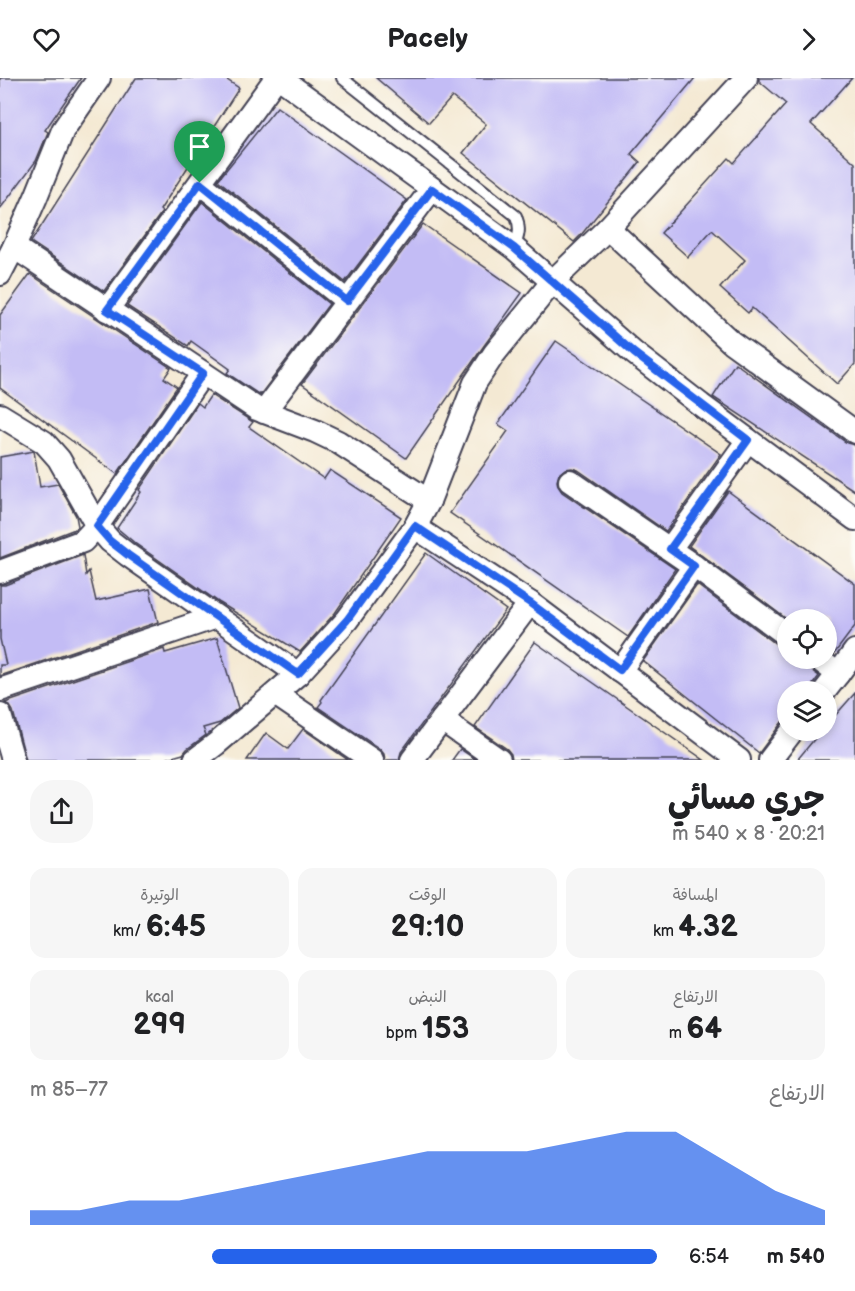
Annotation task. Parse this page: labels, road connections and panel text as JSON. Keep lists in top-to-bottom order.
{
  "page": {
    "header": "Pacely",
    "heading": ["جري مسائي", "20:21 · 8 × 540 m"],
    "stats": [
      ["المسافة", "4.32 km"],
      ["الوقت", "29:10"],
      ["الوتيرة", "6:45 /km"],
      ["الارتفاع", "64 m"],
      ["النبض", "153 bpm"],
      ["kcal", "299"]
    ],
    "chart": ["الارتفاع", "77–85 m"],
    "list": [
      {
        "name": "540 m",
        "note": "6:54"
      }
    ]
  }
}
